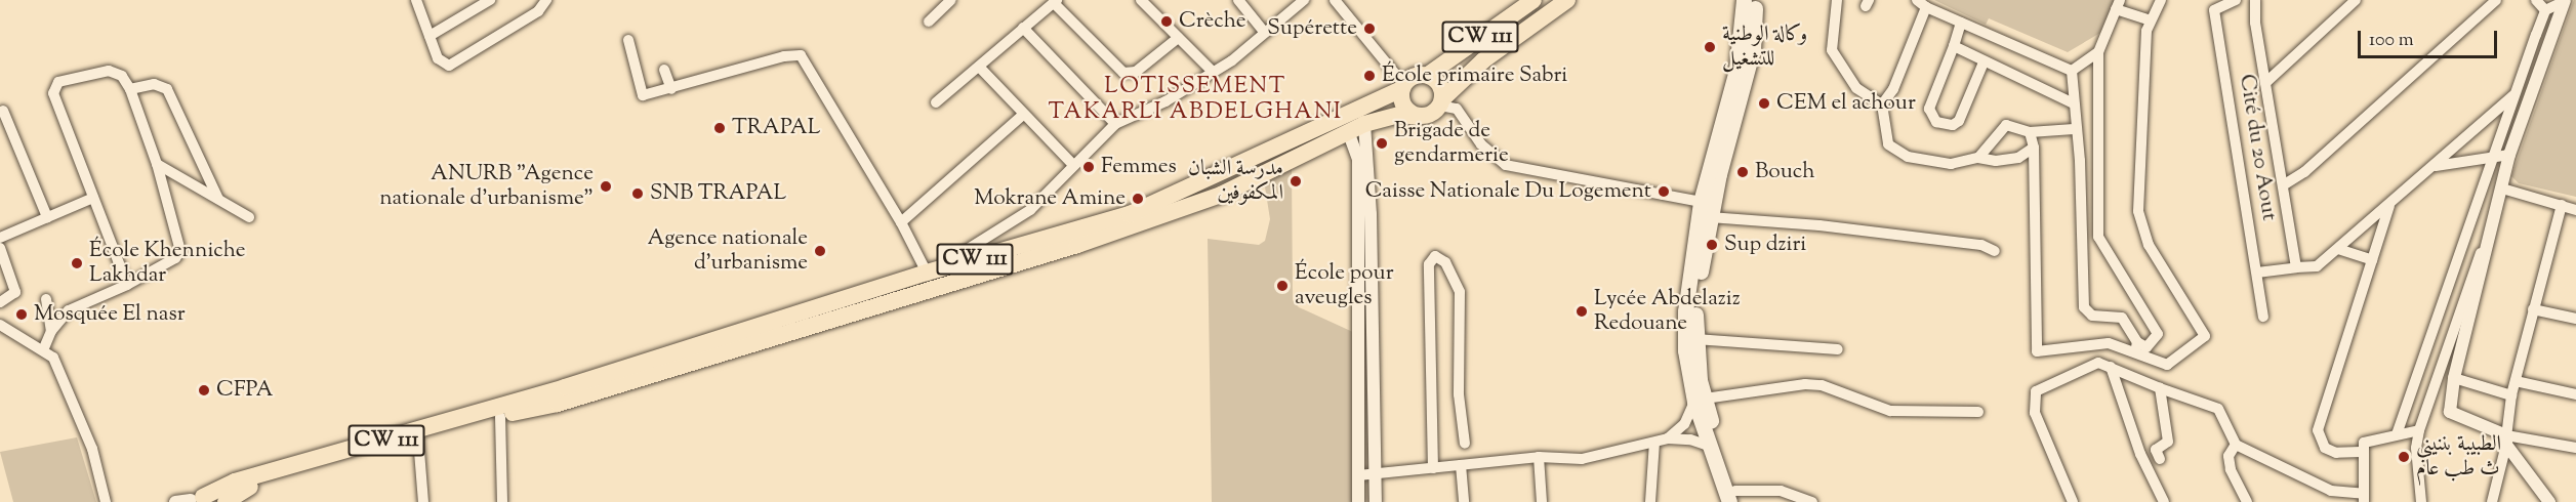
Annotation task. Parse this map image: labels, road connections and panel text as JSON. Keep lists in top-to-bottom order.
{
  "streets": {
    "main road": ["CW 111"],
    "street": ["Cité du 20 Aout"]
  },
  "districts": ["LOTISSEMENT TAKARLI ABDELGHANI"],
  "places": [
    "Crèche",
    "Supérette",
    "وكالة الوطنية للتشغيل",
    "École primaire Sabri",
    "CEM el achour",
    "TRAPAL",
    "Brigade de gendarmerie",
    "Femmes",
    "Bouch",
    "مدرسة الشبان المكفوفين",
    "ANURB \"Agence nationale d'urbanisme\"",
    "Caisse Nationale Du Logement",
    "SNB TRAPAL",
    "Mokrane Amine",
    "Sup dziri",
    "Agence nationale d'urbanisme",
    "École Khenniche Lakhdar",
    "École pour aveugles",
    "Lycée Abdelaziz Redouane",
    "Mosquée El nasr",
    "CFPA",
    "الطبيبة بننيني ث طب عام"
  ],
  "scale_bar": "100 m"
}
